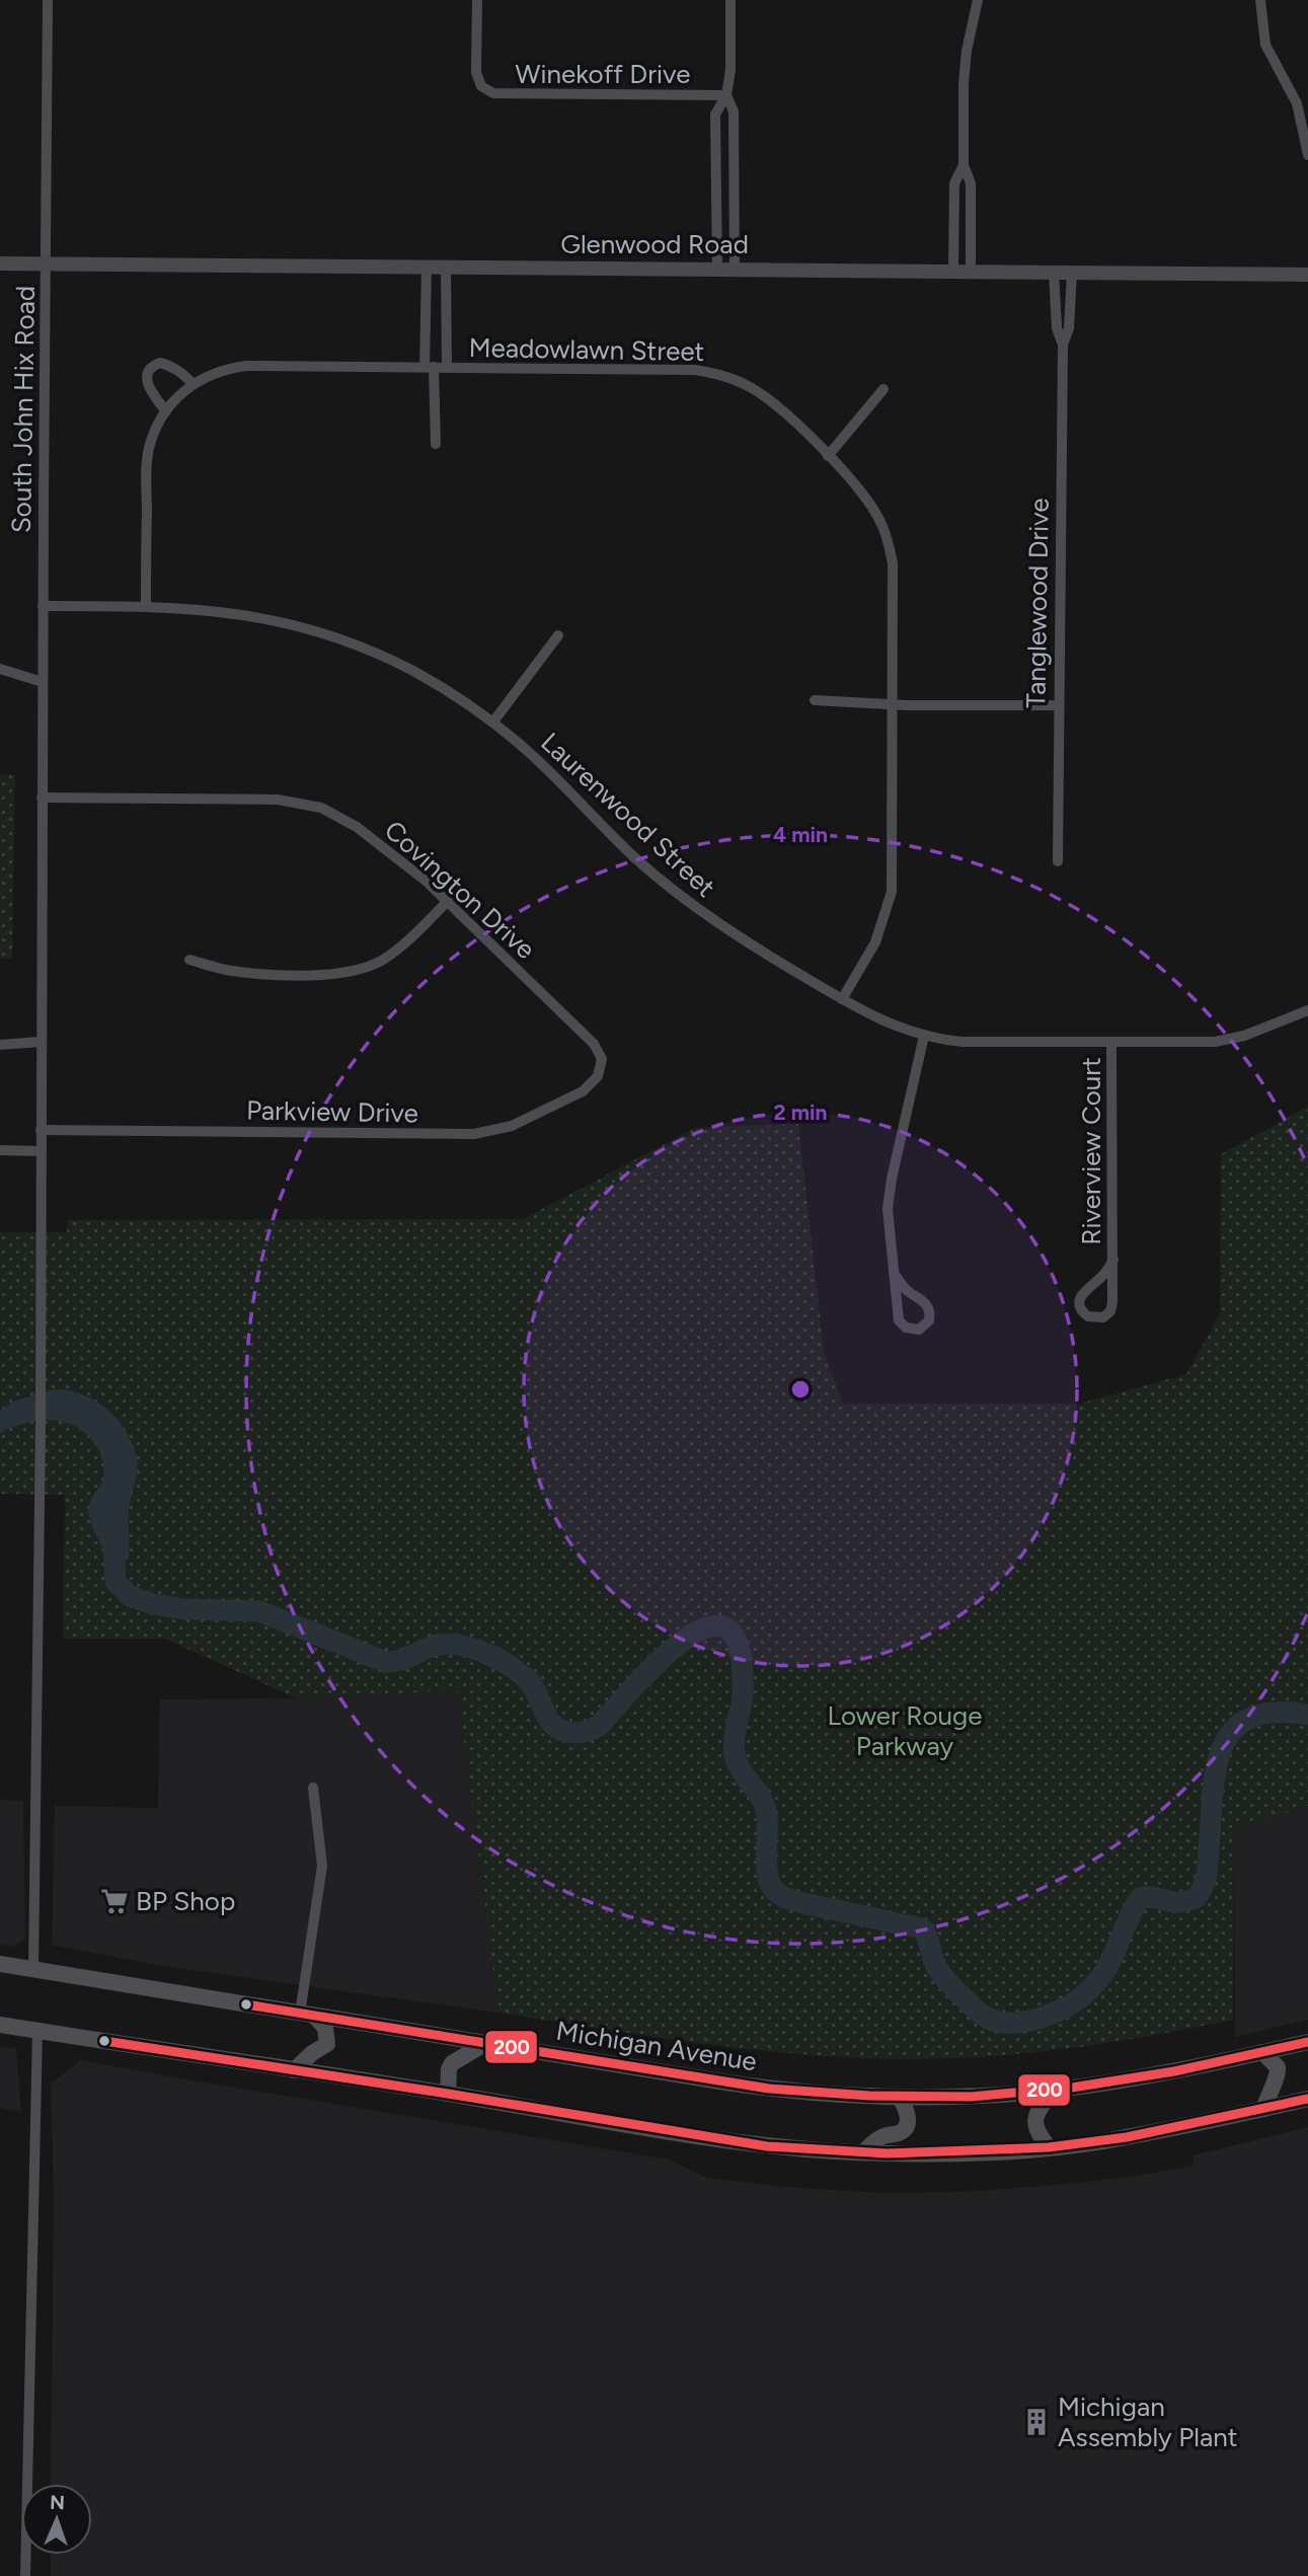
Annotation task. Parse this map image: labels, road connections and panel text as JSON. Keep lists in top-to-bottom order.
{
  "streets": {
    "main road": ["Michigan Avenue"],
    "street": [
      "Winekoff Drive",
      "Glenwood Road",
      "Meadowlawn Street",
      "South John Hix Road",
      "Tanglewood Drive",
      "Laurenwood Street",
      "Covington Drive",
      "Parkview Drive",
      "Riverview Court"
    ]
  },
  "crossings": [
    ["Glenwood Road", "South John Hix Road"],
    ["Glenwood Road", "Tanglewood Drive"],
    ["Meadowlawn Street", "Laurenwood Street"],
    ["South John Hix Road", "Laurenwood Street"],
    ["South John Hix Road", "Covington Drive"],
    ["South John Hix Road", "Parkview Drive"],
    ["South John Hix Road", "Michigan Avenue"],
    ["Laurenwood Street", "Riverview Court"],
    ["Covington Drive", "Parkview Drive"]
  ],
  "parks": ["Lower Rouge Parkway"],
  "places": {
    "supermarket": ["BP Shop"],
    "building": ["Michigan Assembly Plant"]
  },
  "lines": ["transit line 200"],
  "north": "top",
  "rings": ["4 min", "2 min"]
}
